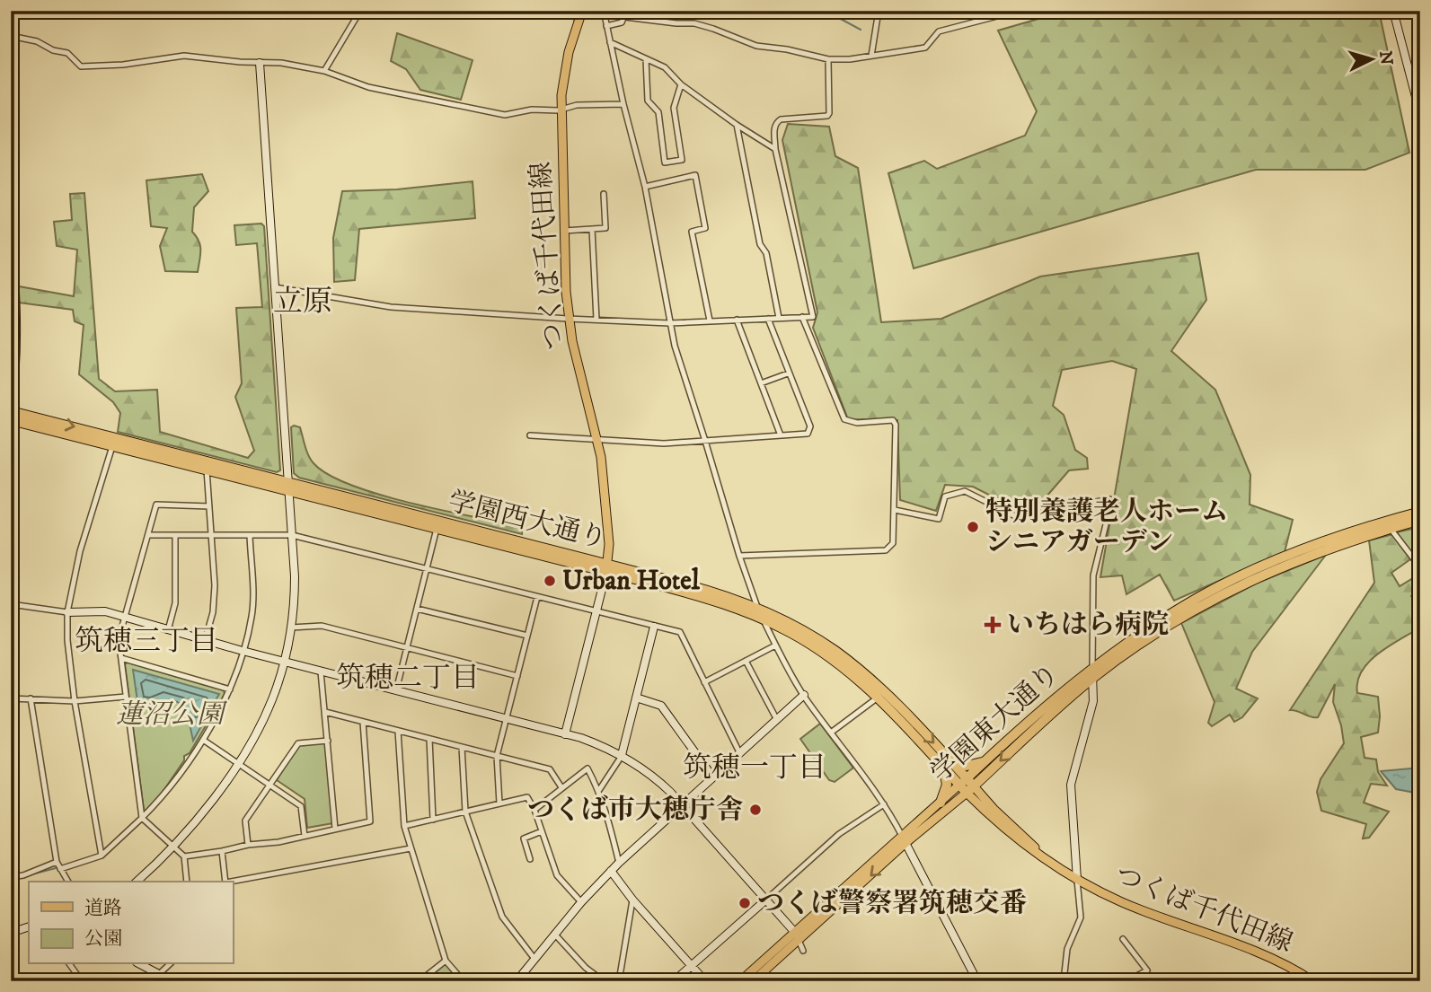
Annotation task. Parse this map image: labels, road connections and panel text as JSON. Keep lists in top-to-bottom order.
{
  "streets": {
    "highway": ["学園西大通り", "学園東大通り"],
    "main road": ["つくば千代田線"]
  },
  "crossings": [
    ["つくば千代田線", "学園西大通り"],
    ["つくば千代田線", "学園東大通り"],
    ["学園西大通り", "学園東大通り"]
  ],
  "districts": [
    "立原",
    "筑穂三丁目",
    "筑穂二丁目",
    "筑穂一丁目"
  ],
  "parks": ["蓮沼公園"],
  "places": {
    "other": [
      "特別養護老人ホーム シニアガーデン",
      "Urban Hotel",
      "つくば市大穂庁舎",
      "つくば警察署筑穂交番"
    ],
    "health": ["いちはら病院"]
  },
  "legend": ["道路", "公園"],
  "north": "right"
}
